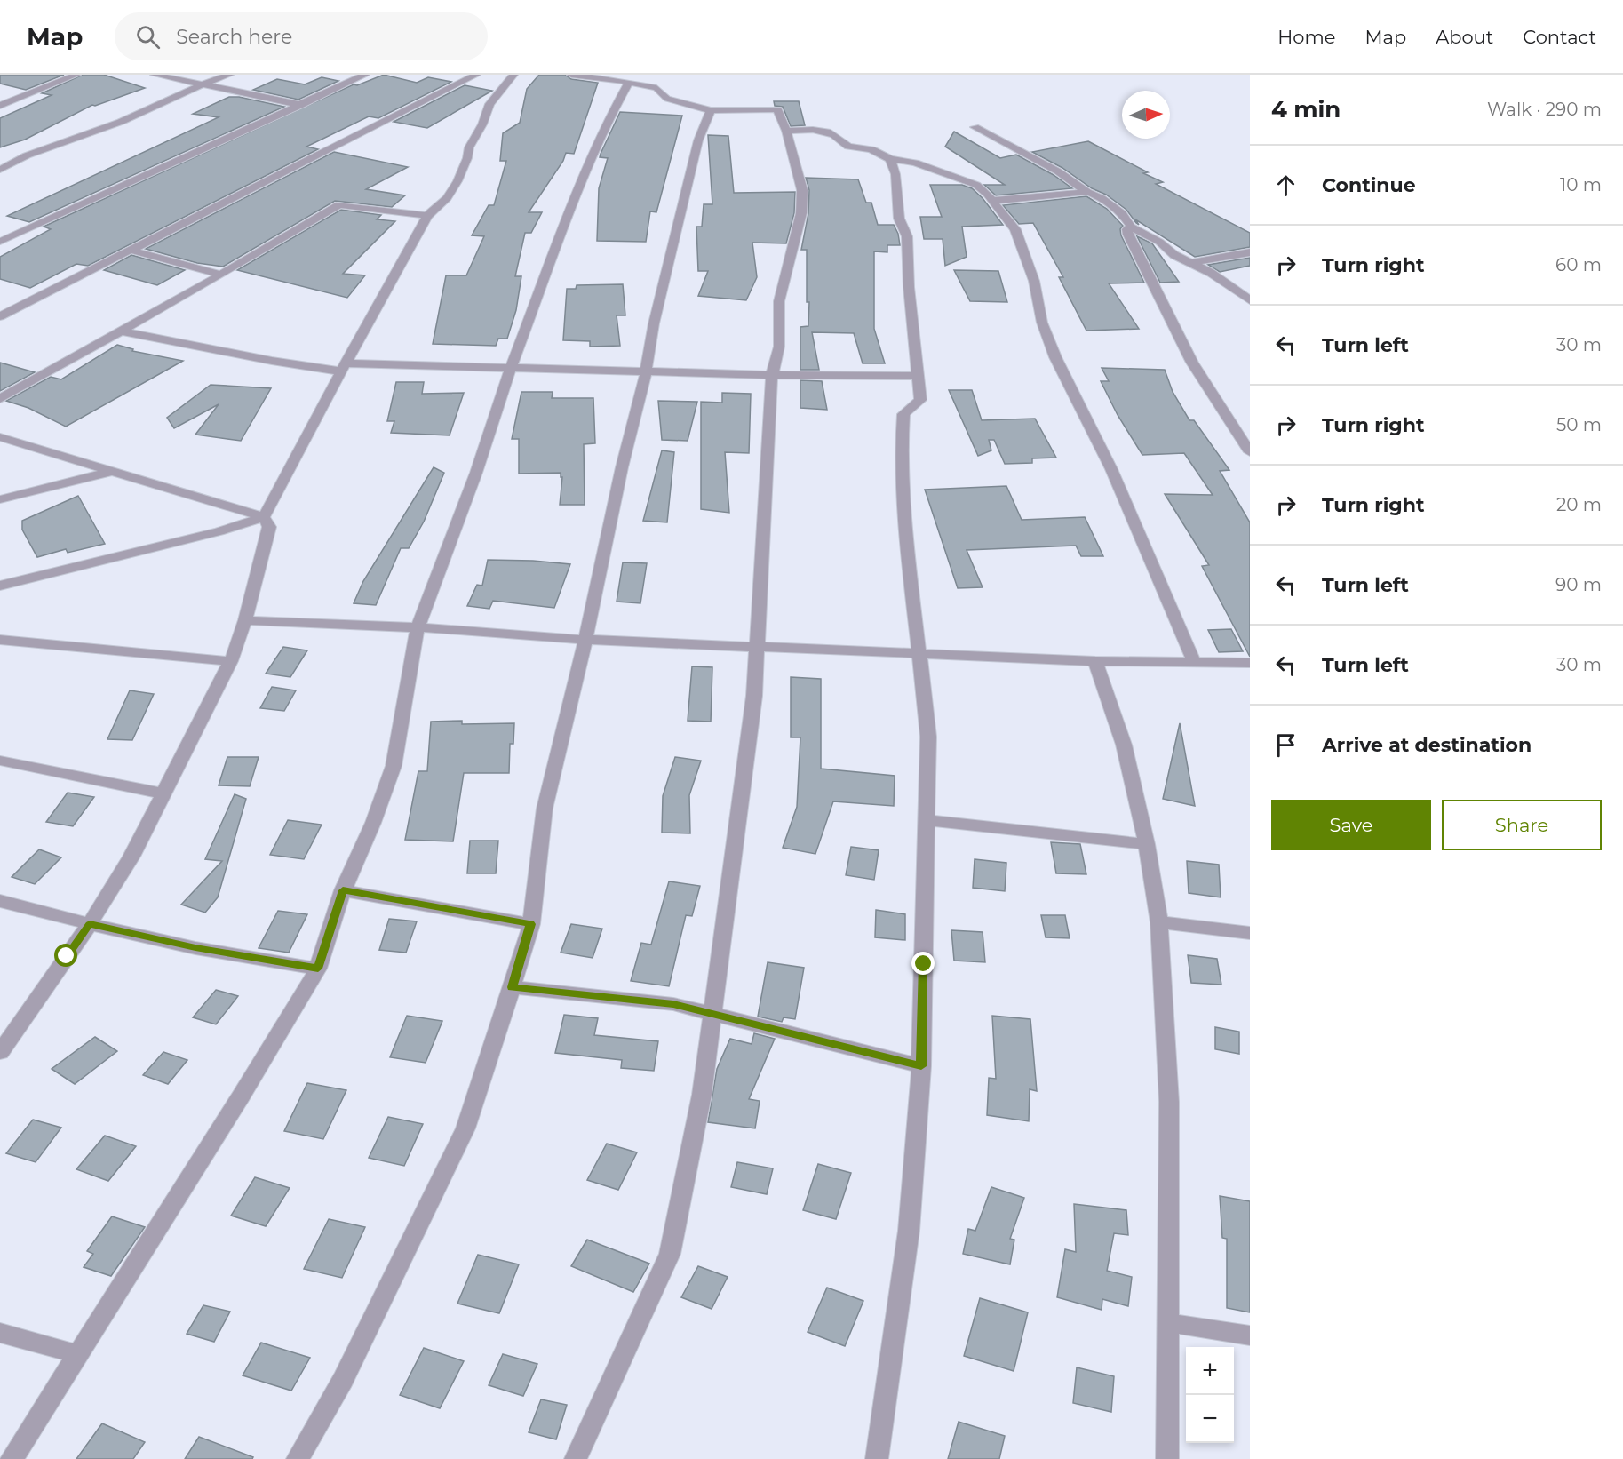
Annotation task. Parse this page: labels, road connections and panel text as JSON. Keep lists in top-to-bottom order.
{
  "north": "right",
  "page": {
    "header": "Map",
    "search": "Search here",
    "nav": [
      "Home",
      "Map",
      "About",
      "Contact"
    ],
    "heading": ["4 min", "Walk · 290 m"],
    "list": [
      ["Continue", "10 m"],
      ["Turn right", "60 m"],
      ["Turn left", "30 m"],
      ["Turn right", "50 m"],
      ["Turn right", "20 m"],
      ["Turn left", "90 m"],
      ["Turn left", "30 m"],
      "Arrive at destination"
    ],
    "buttons": ["Save", "Share"],
    "map_buttons": ["+", "−"]
  }
}
